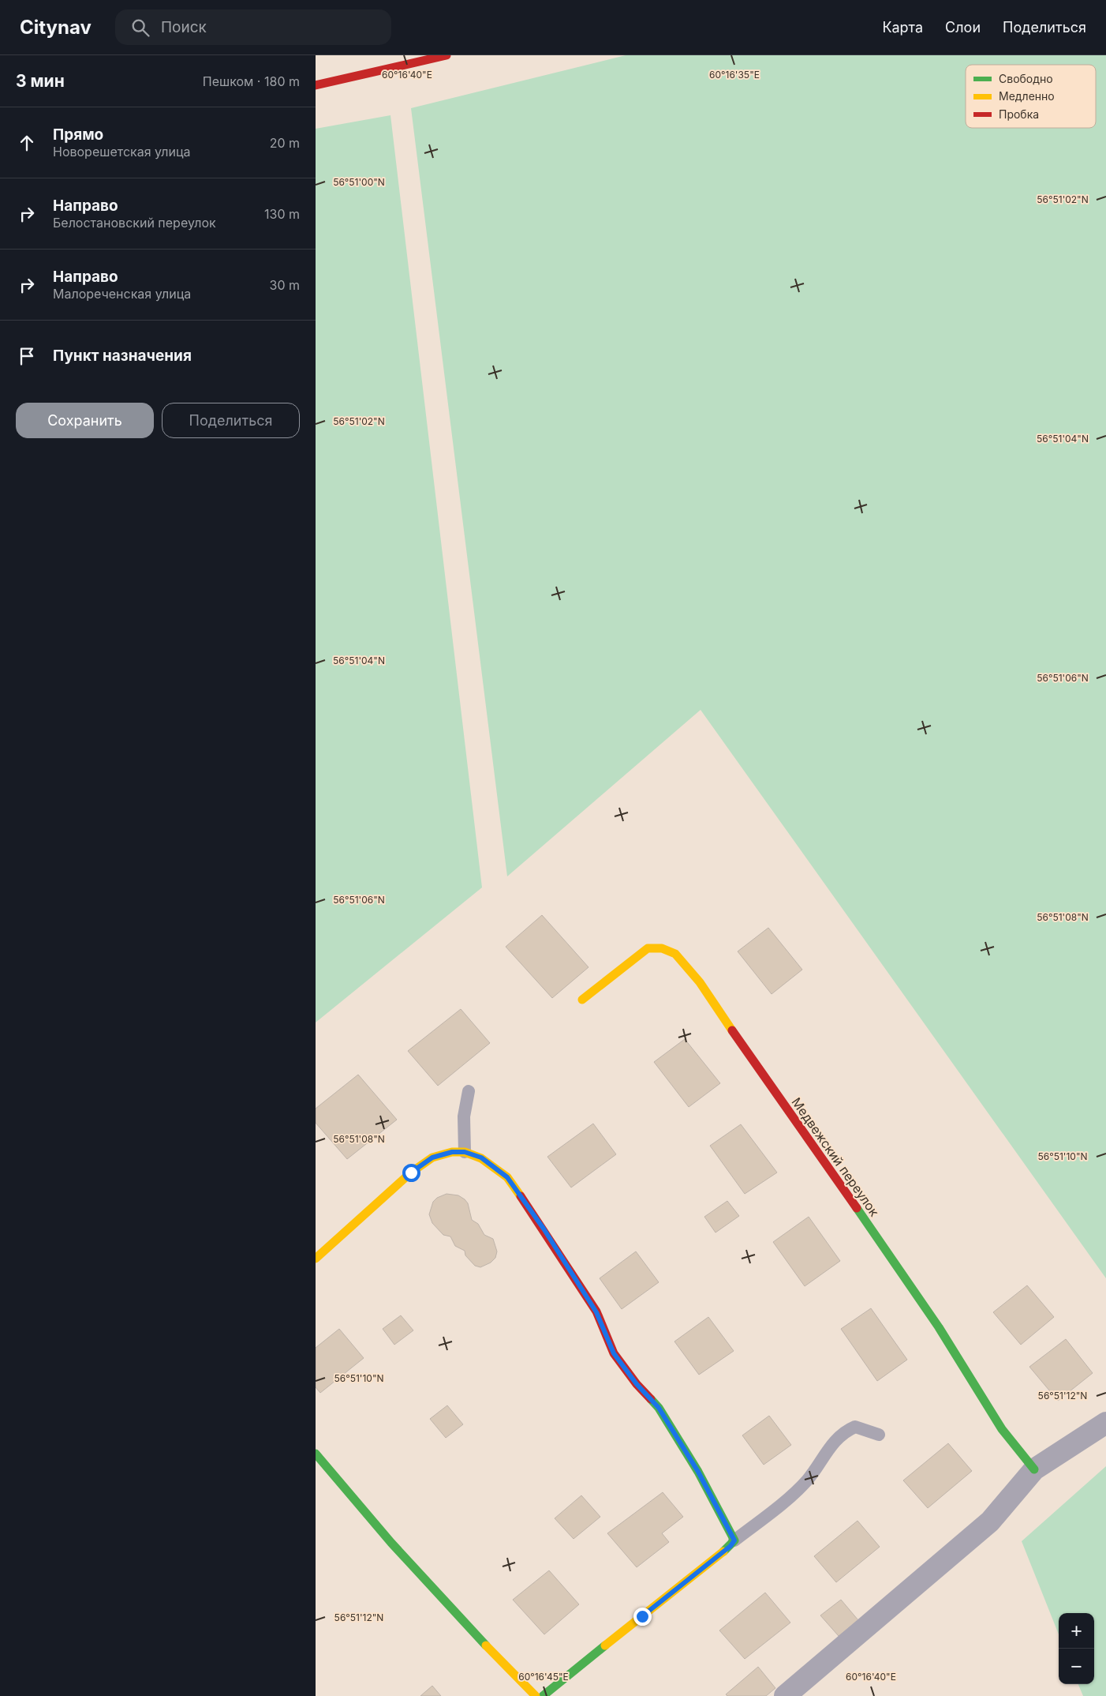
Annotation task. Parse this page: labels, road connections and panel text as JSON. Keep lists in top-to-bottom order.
{
  "streets": {
    "street": ["Медвежский переулок"]
  },
  "legend": ["Свободно", "Медленно", "Пробка"],
  "page": {
    "header": "Citynav",
    "search": "Поиск",
    "nav": ["Карта", "Слои", "Поделиться"],
    "heading": ["3 мин", "Пешком · 180 m"],
    "list": [
      ["Прямо", "Новорешетская улица", "20 m"],
      ["Направо", "Белостановский переулок", "130 m"],
      ["Направо", "Малореченская улица", "30 m"],
      "Пункт назначения"
    ],
    "buttons": ["Сохранить", "Поделиться"],
    "map_buttons": ["+", "−"]
  },
  "coordinates": [
    "60°16'40\"E",
    "60°16'35\"E",
    "56°51'00\"N",
    "56°51'02\"N",
    "56°51'04\"N",
    "56°51'06\"N",
    "56°51'08\"N",
    "56°51'10\"N",
    "56°51'12\"N",
    "60°16'45\"E"
  ]
}
